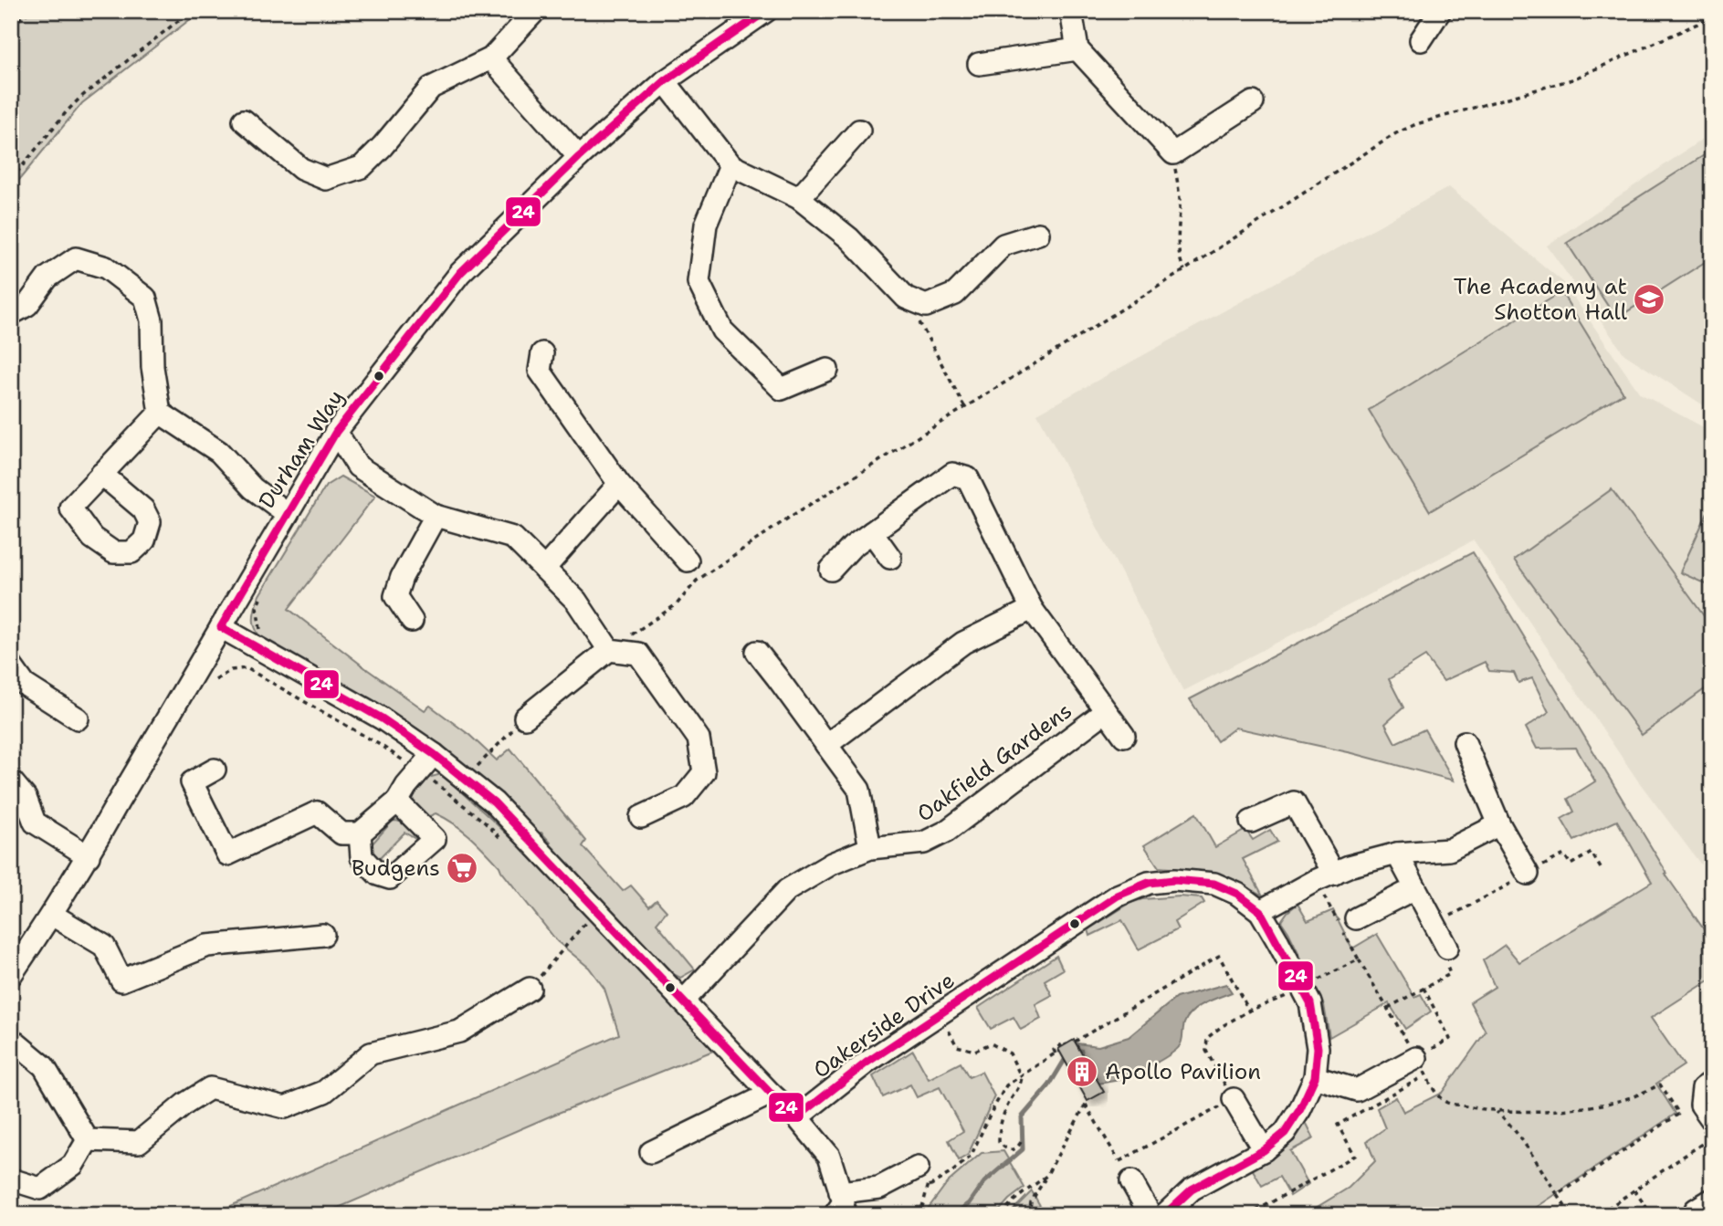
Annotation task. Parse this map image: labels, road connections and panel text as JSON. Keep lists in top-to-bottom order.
{
  "streets": {
    "street": ["Durham Way", "Oakfield Gardens", "Oakerside Drive"]
  },
  "places": {
    "school or university": ["The Academy at Shotton Hall"],
    "supermarket": ["Budgens"],
    "building": ["Apollo Pavilion"]
  },
  "lines": ["transit line 24"]
}
